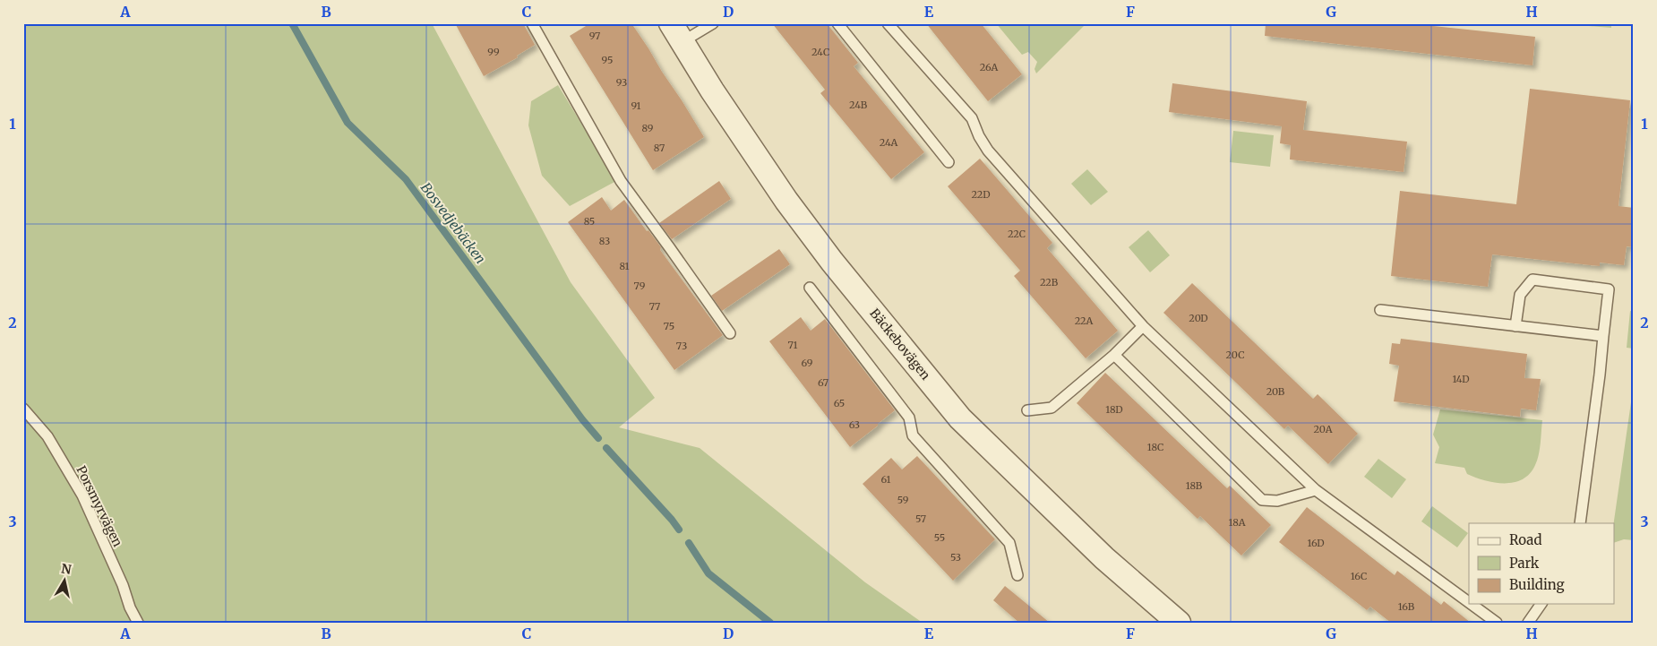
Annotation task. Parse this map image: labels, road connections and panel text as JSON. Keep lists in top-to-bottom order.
{
  "streets": {
    "street": ["Bäckebovägen"],
    "lane": ["Porsmyrvägen"]
  },
  "water": ["Bosvedjebäcken"],
  "house_numbers": [
    "97",
    "99",
    "24C",
    "95",
    "26A",
    "93",
    "24B",
    "91",
    "89",
    "24A",
    "87",
    "22D",
    "85",
    "22C",
    "83",
    "81",
    "22B",
    "79",
    "77",
    "20D",
    "22A",
    "75",
    "71",
    "73",
    "20C",
    "69",
    "14D",
    "67",
    "20B",
    "65",
    "18D",
    "63",
    "20A",
    "18C",
    "61",
    "18B",
    "59",
    "57",
    "18A",
    "55",
    "16D",
    "53",
    "16C",
    "16B"
  ],
  "legend": ["Road", "Park", "Building"],
  "north": "top",
  "grid": {
    "columns": [
      "A",
      "B",
      "C",
      "D",
      "E",
      "F",
      "G",
      "H"
    ],
    "rows": ["1", "2", "3"]
  }
}
